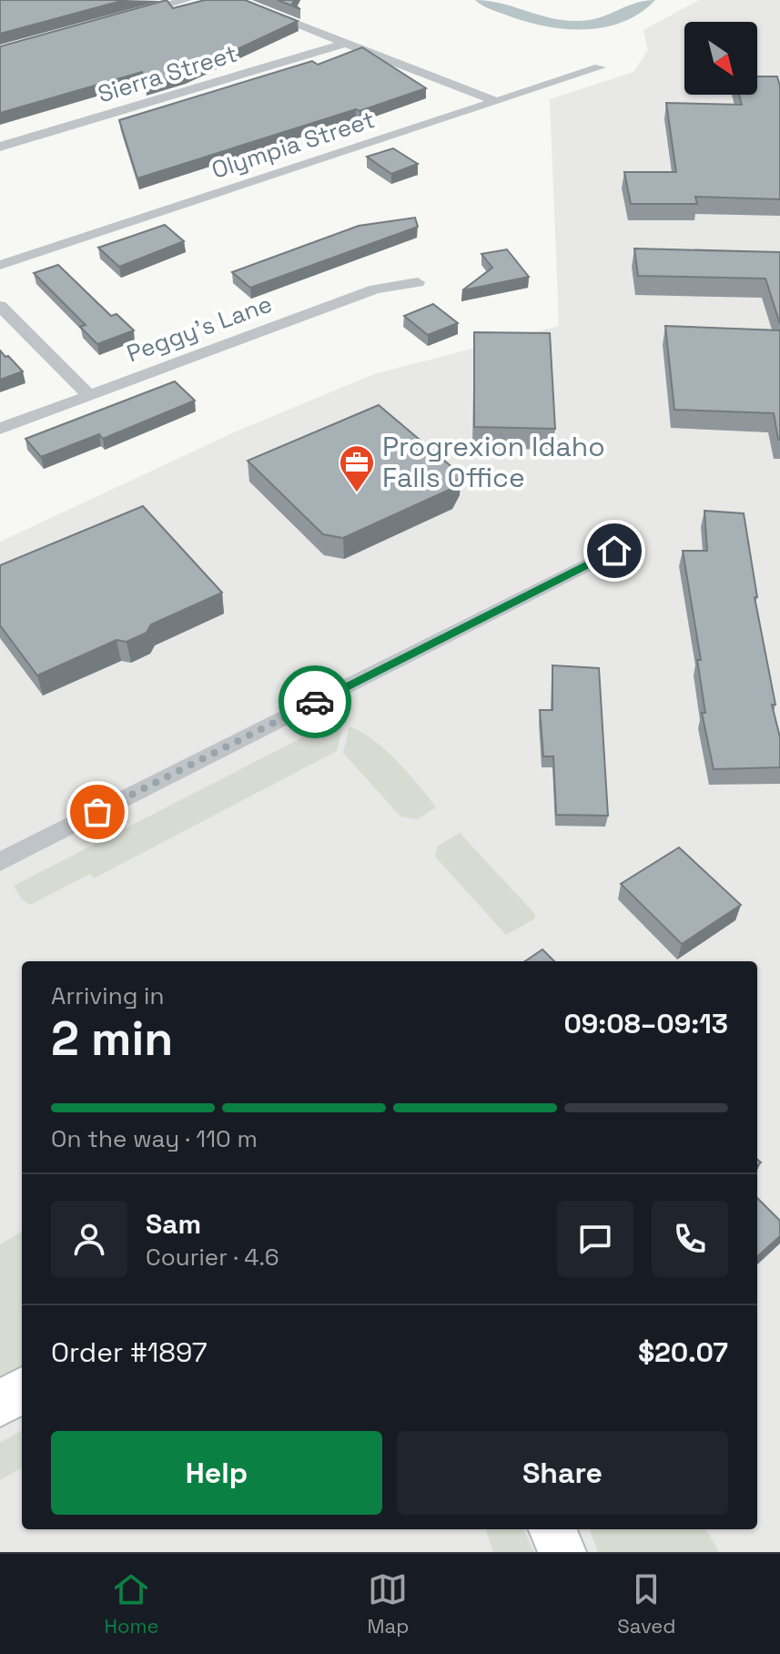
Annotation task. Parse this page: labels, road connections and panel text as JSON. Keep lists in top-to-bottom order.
{
  "streets": {
    "street": ["Sierra Street", "Olympia Street", "Peggy's Lane"]
  },
  "places": {
    "office": ["Progrexion Idaho Falls Office"]
  },
  "north": "bottom right",
  "page": {
    "heading": ["2 min", "Arriving in", "09:08–09:13"],
    "panel": [
      "Sam",
      "Courier · 4.6",
      "Order #1897",
      "$20.07"
    ],
    "bar": "On the way · 110 m",
    "buttons": ["Help", "Share"],
    "tabs": ["Home", "Map", "Saved"]
  }
}
